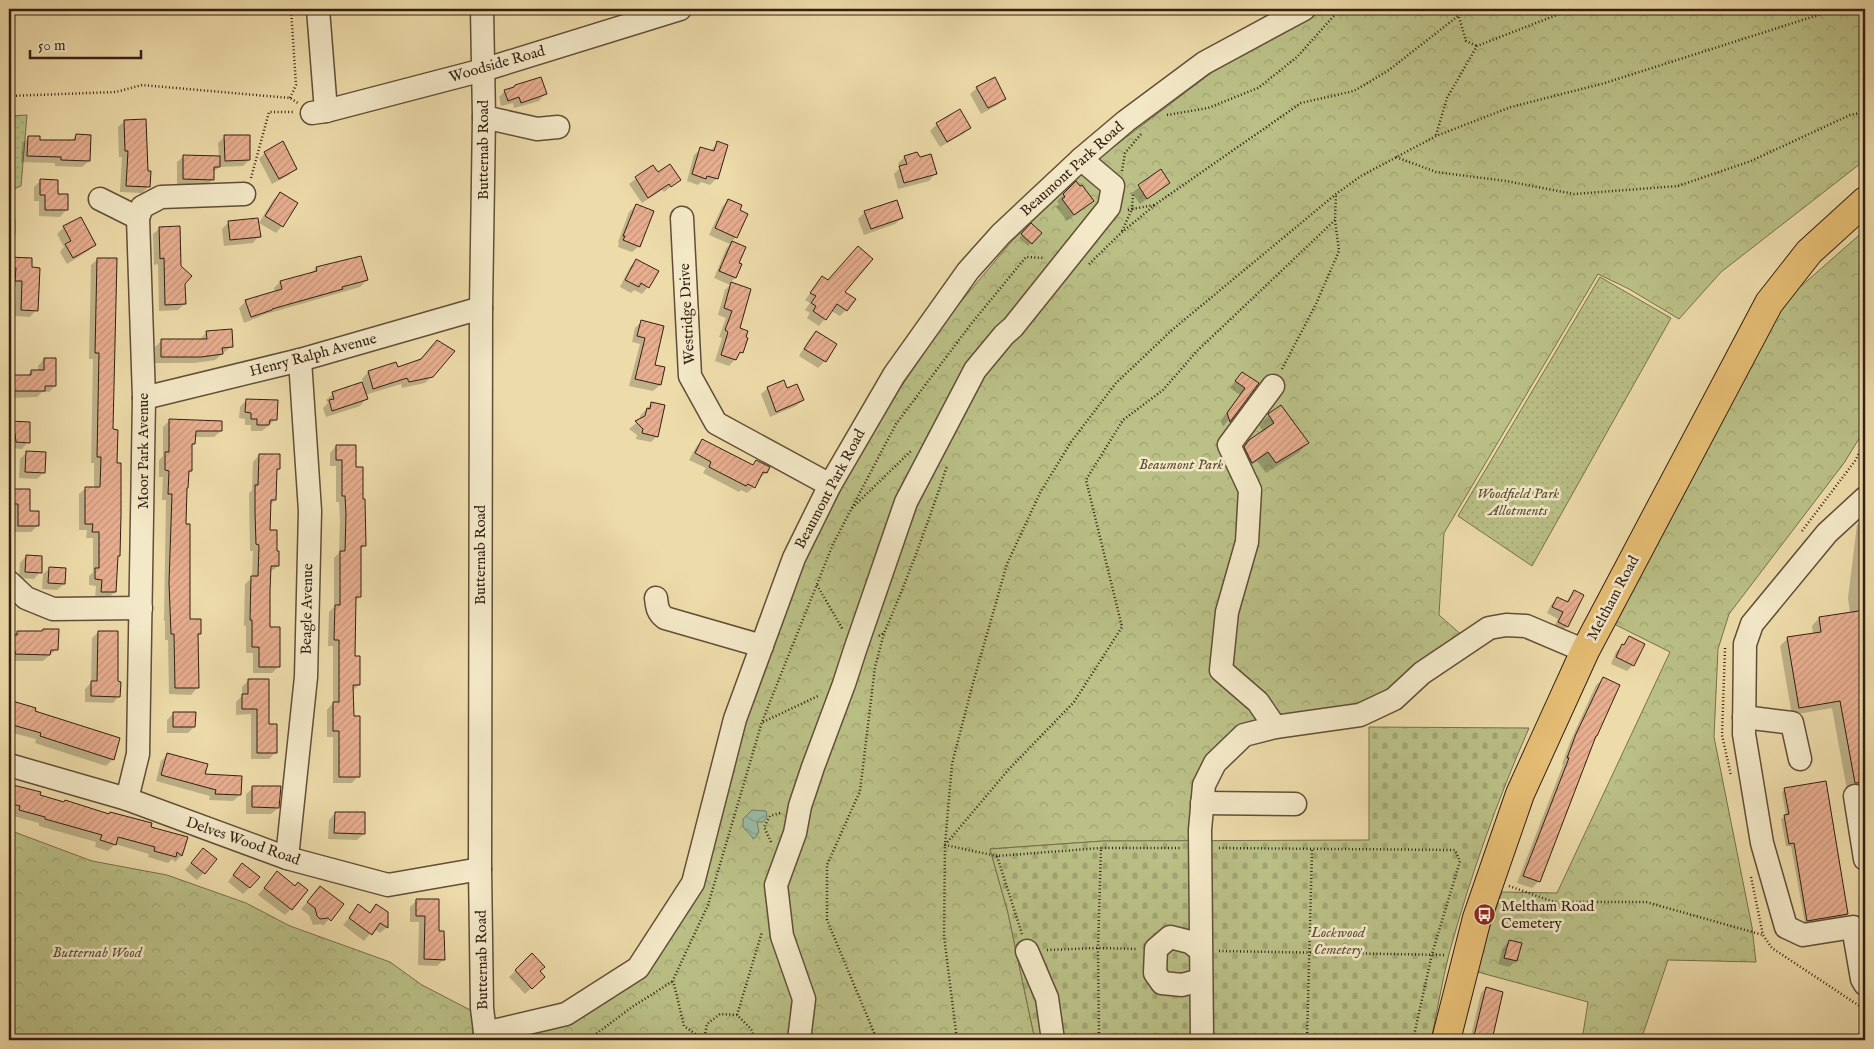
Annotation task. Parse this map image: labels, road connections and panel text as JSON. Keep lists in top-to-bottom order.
{
  "streets": {
    "main road": ["Meltham Road"],
    "street": [
      "Woodside Road",
      "Butternab Road",
      "Beaumont Park Road",
      "Westridge Drive",
      "Henry Ralph Avenue",
      "Moor Park Avenue",
      "Beagle Avenue",
      "Delves Wood Road"
    ]
  },
  "crossings": [
    ["Woodside Road", "Butternab Road"],
    ["Butternab Road", "Beaumont Park Road"],
    ["Butternab Road", "Henry Ralph Avenue"],
    ["Butternab Road", "Delves Wood Road"],
    ["Beaumont Park Road", "Westridge Drive"],
    ["Henry Ralph Avenue", "Moor Park Avenue"],
    ["Henry Ralph Avenue", "Beagle Avenue"],
    ["Moor Park Avenue", "Delves Wood Road"],
    ["Beagle Avenue", "Delves Wood Road"]
  ],
  "parks": [
    "Beaumont Park",
    "Woodfield Park Allotments",
    "Lockwood Cemetery",
    "Butternab Wood"
  ],
  "places": {
    "bus stop": ["Meltham Road Cemetery"]
  },
  "scale_bar": "50 m"
}
